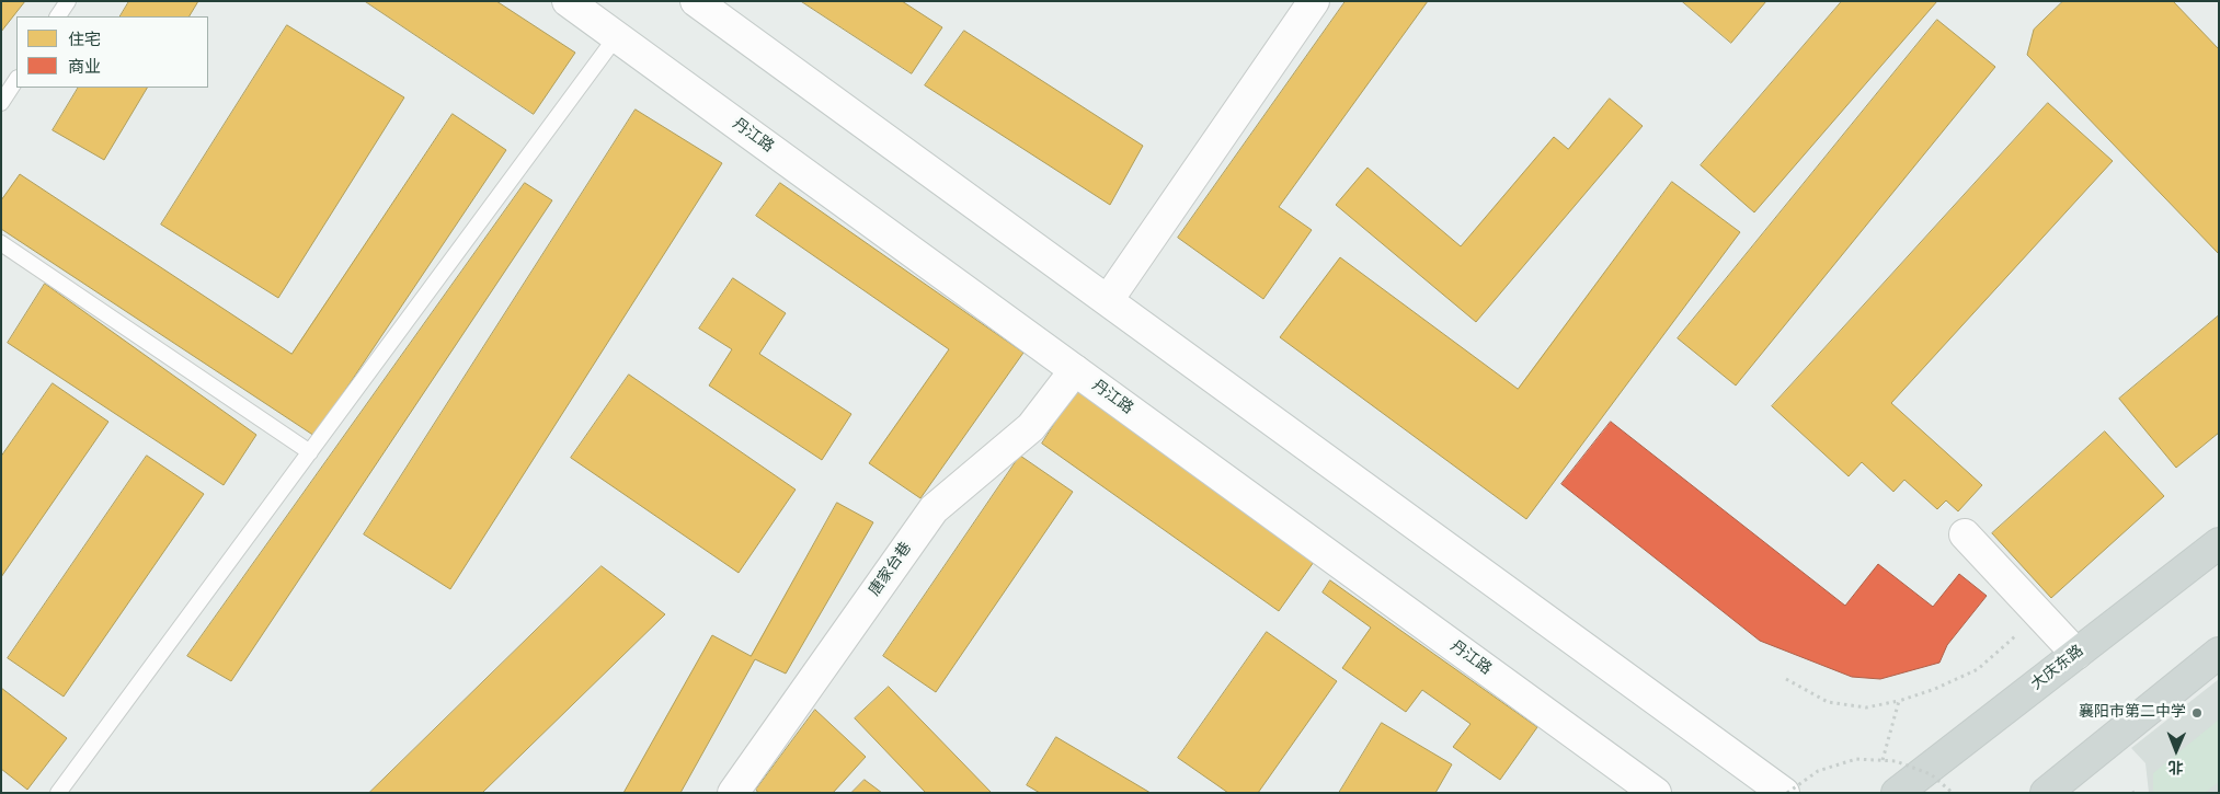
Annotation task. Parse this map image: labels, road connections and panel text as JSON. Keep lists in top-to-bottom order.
{
  "streets": {
    "main road": ["丹江路", "唐家台巷", "大庆东路"]
  },
  "crossings": [
    ["丹江路", "唐家台巷"]
  ],
  "places": ["襄阳市第二中学"],
  "legend": ["住宅", "商业"],
  "north": "bottom"
}
